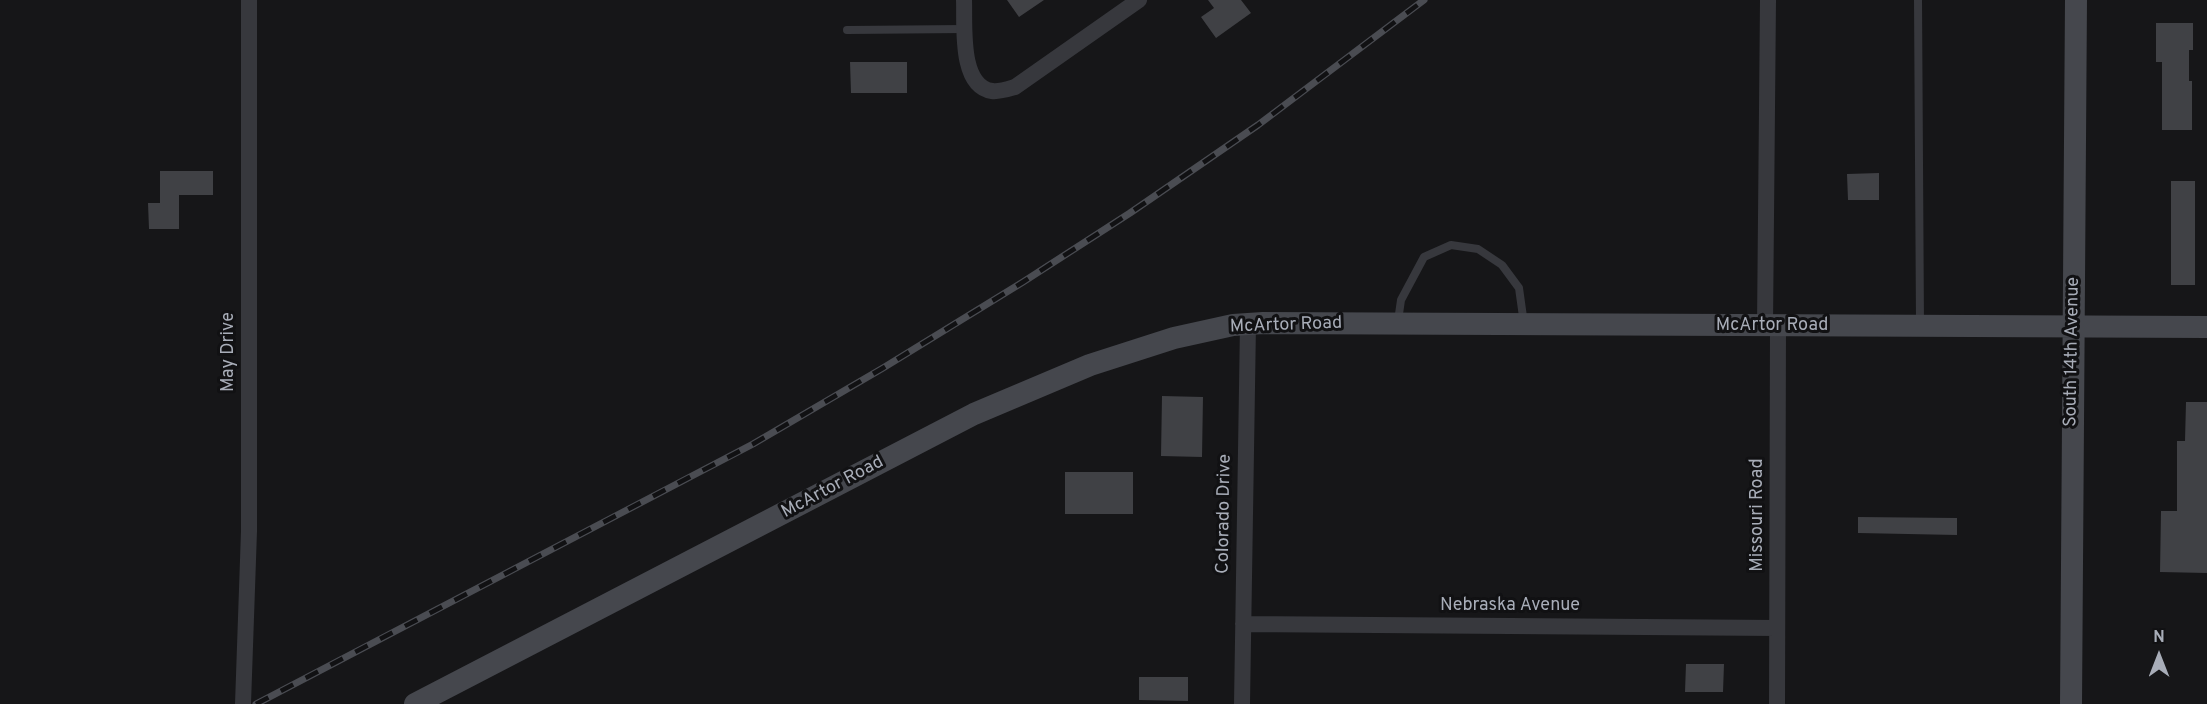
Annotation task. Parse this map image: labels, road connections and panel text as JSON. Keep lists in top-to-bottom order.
{
  "streets": {
    "main road": ["McArtor Road", "South 14th Avenue"],
    "street": [
      "May Drive",
      "Colorado Drive",
      "Missouri Road",
      "Nebraska Avenue"
    ]
  },
  "crossings": [
    ["McArtor Road", "South 14th Avenue"],
    ["McArtor Road", "Colorado Drive"],
    ["McArtor Road", "Missouri Road"],
    ["Colorado Drive", "Nebraska Avenue"],
    ["Missouri Road", "Nebraska Avenue"]
  ],
  "north": "top"
}
